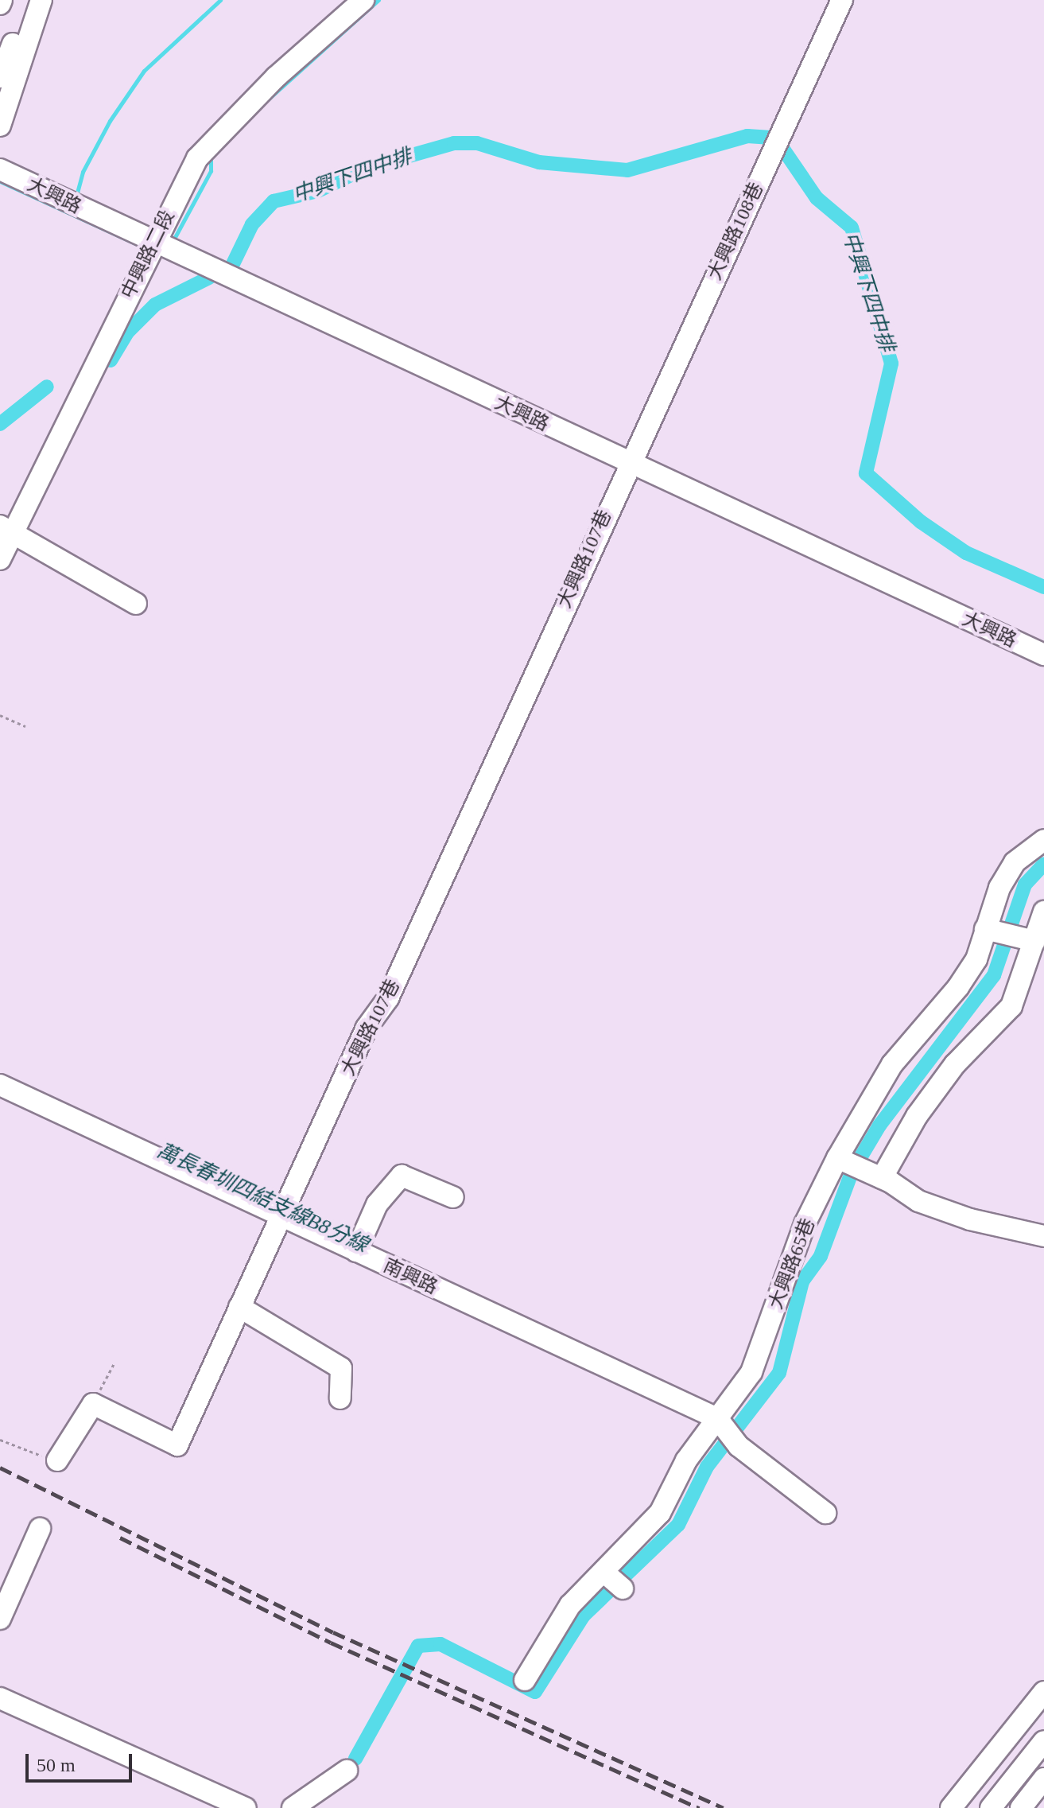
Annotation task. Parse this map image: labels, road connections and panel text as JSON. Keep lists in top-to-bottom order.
{
  "streets": {
    "street": [
      "大興路",
      "大興路108巷",
      "中興路二段",
      "大興路107巷",
      "大興路65巷",
      "南興路"
    ]
  },
  "crossings": [
    ["大興路", "大興路108巷"],
    ["大興路", "中興路二段"],
    ["大興路", "大興路107巷"],
    ["大興路108巷", "大興路107巷"],
    ["大興路107巷", "南興路"],
    ["大興路65巷", "南興路"]
  ],
  "water": ["中興下四中排", "萬長春圳四結支線B8分線"],
  "scale_bar": "50 m"
}
